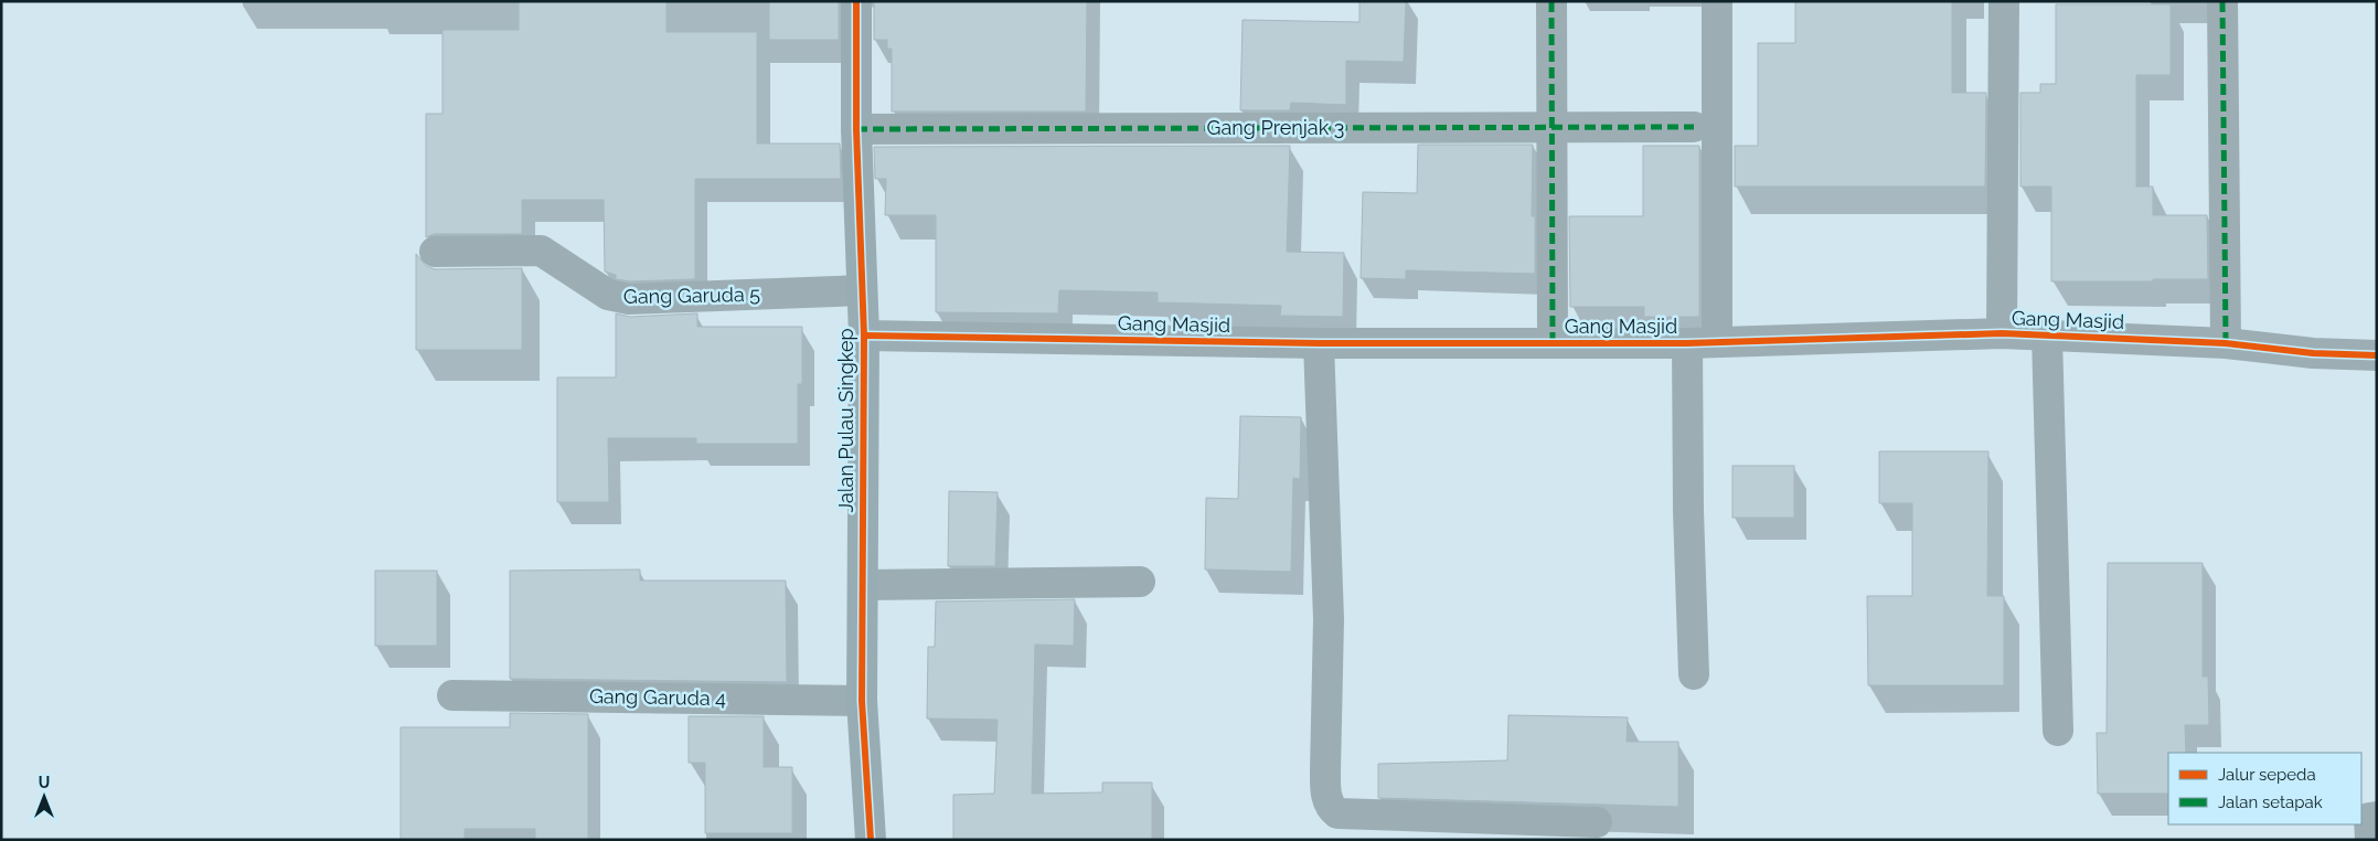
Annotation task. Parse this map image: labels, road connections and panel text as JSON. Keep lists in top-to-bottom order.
{
  "streets": {
    "street": [
      "Gang Prenjak 3",
      "Gang Garuda 5",
      "Gang Masjid",
      "Jalan Pulau Singkep",
      "Gang Garuda 4"
    ]
  },
  "crossings": [
    ["Gang Prenjak 3", "Jalan Pulau Singkep"],
    ["Gang Garuda 5", "Jalan Pulau Singkep"],
    ["Gang Masjid", "Jalan Pulau Singkep"],
    ["Jalan Pulau Singkep", "Gang Garuda 4"]
  ],
  "legend": ["Jalur sepeda", "Jalan setapak"],
  "north": "top"
}
